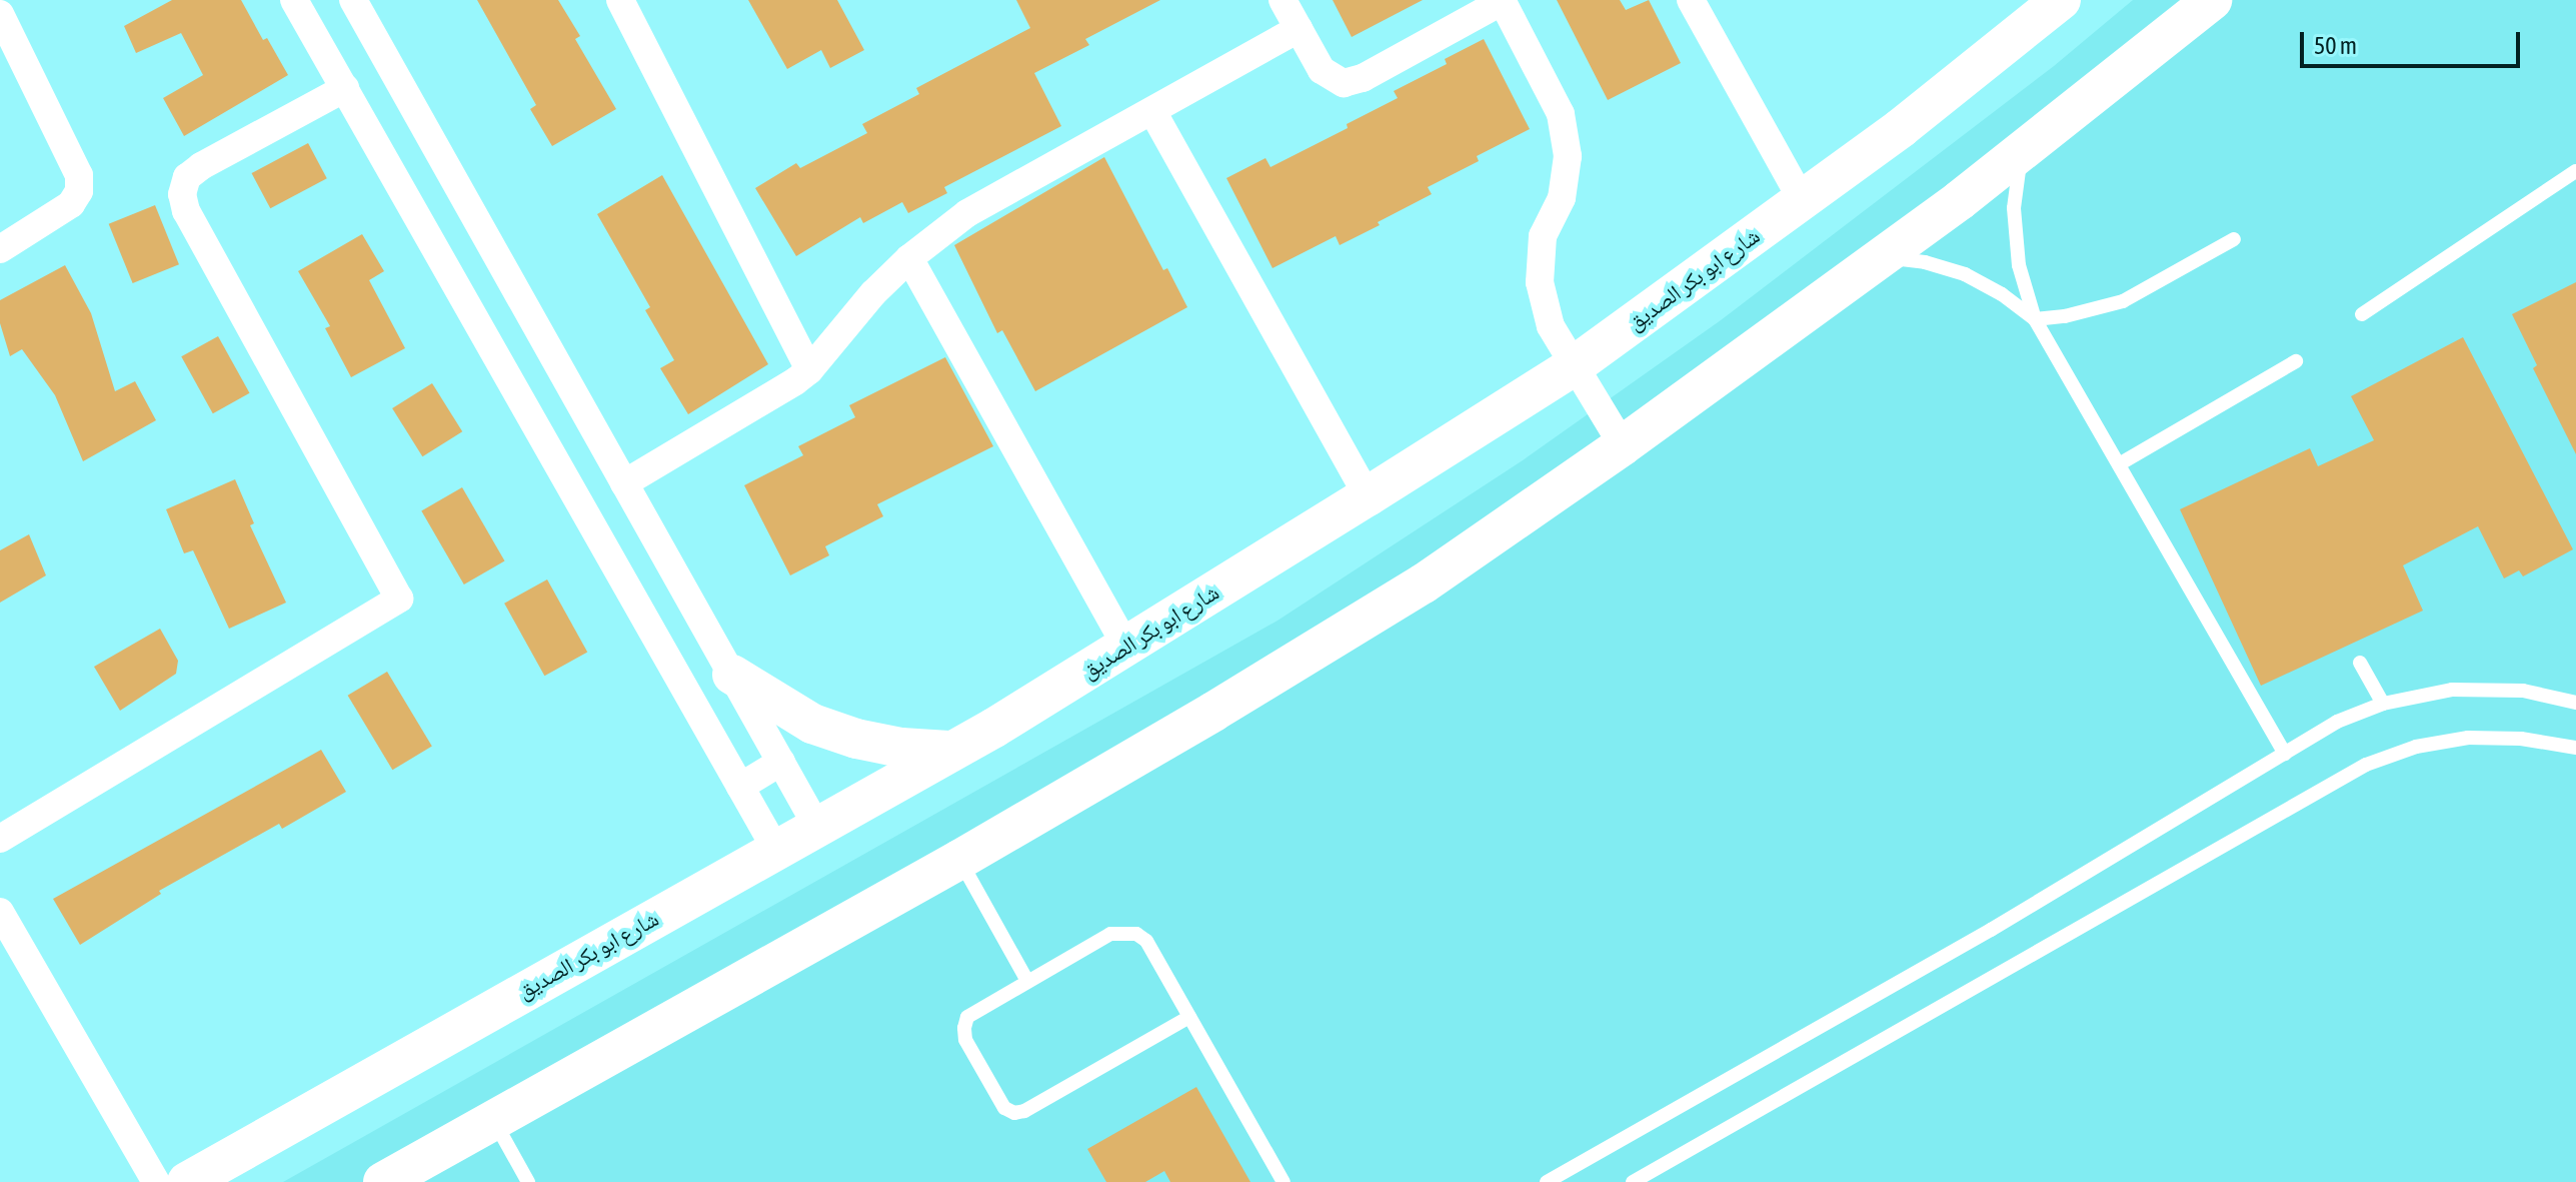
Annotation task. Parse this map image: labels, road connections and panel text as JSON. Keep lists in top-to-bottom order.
{
  "streets": {
    "main road": ["شارع ابو بكر الصديق"]
  },
  "scale_bar": "50 m"
}
